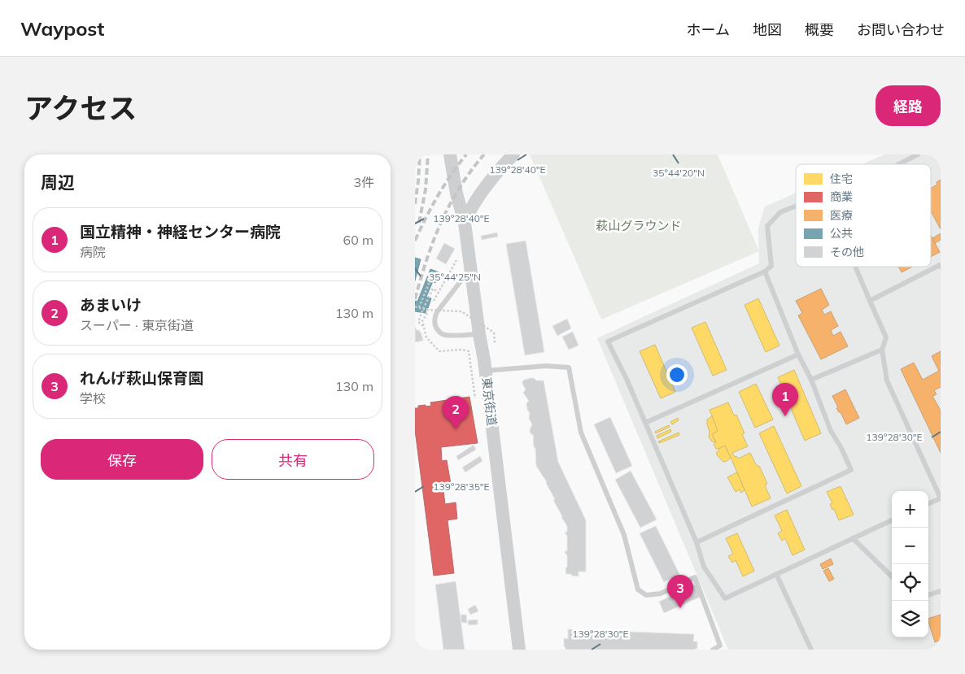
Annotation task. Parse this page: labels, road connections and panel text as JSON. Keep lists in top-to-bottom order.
{
  "streets": {
    "street": ["東京街道"]
  },
  "parks": ["萩山グラウンド"],
  "legend": [
    "住宅",
    "商業",
    "医療",
    "公共",
    "その他"
  ],
  "page": {
    "header": "Waypost",
    "nav": [
      "ホーム",
      "地図",
      "概要",
      "お問い合わせ"
    ],
    "title": "アクセス",
    "buttons": [
      "経路",
      ["保存", "共有"]
    ],
    "heading": ["周辺", "3件"],
    "list": [
      {
        "mark": "1",
        "name": "国立精神・神経センター病院",
        "note": "病院",
        "value": "60 m"
      },
      {
        "mark": "2",
        "name": "あまいけ",
        "note": "スーパー · 東京街道",
        "value": "130 m"
      },
      {
        "mark": "3",
        "name": "れんげ萩山保育園",
        "note": "学校",
        "value": "130 m"
      }
    ],
    "pins": ["1", "2", "3"],
    "map_buttons": ["+", "−"]
  },
  "coordinates": [
    "139°28'40\"E",
    "35°44'20\"N",
    "35°44'25\"N",
    "139°28'30\"E",
    "139°28'35\"E"
  ]
}
